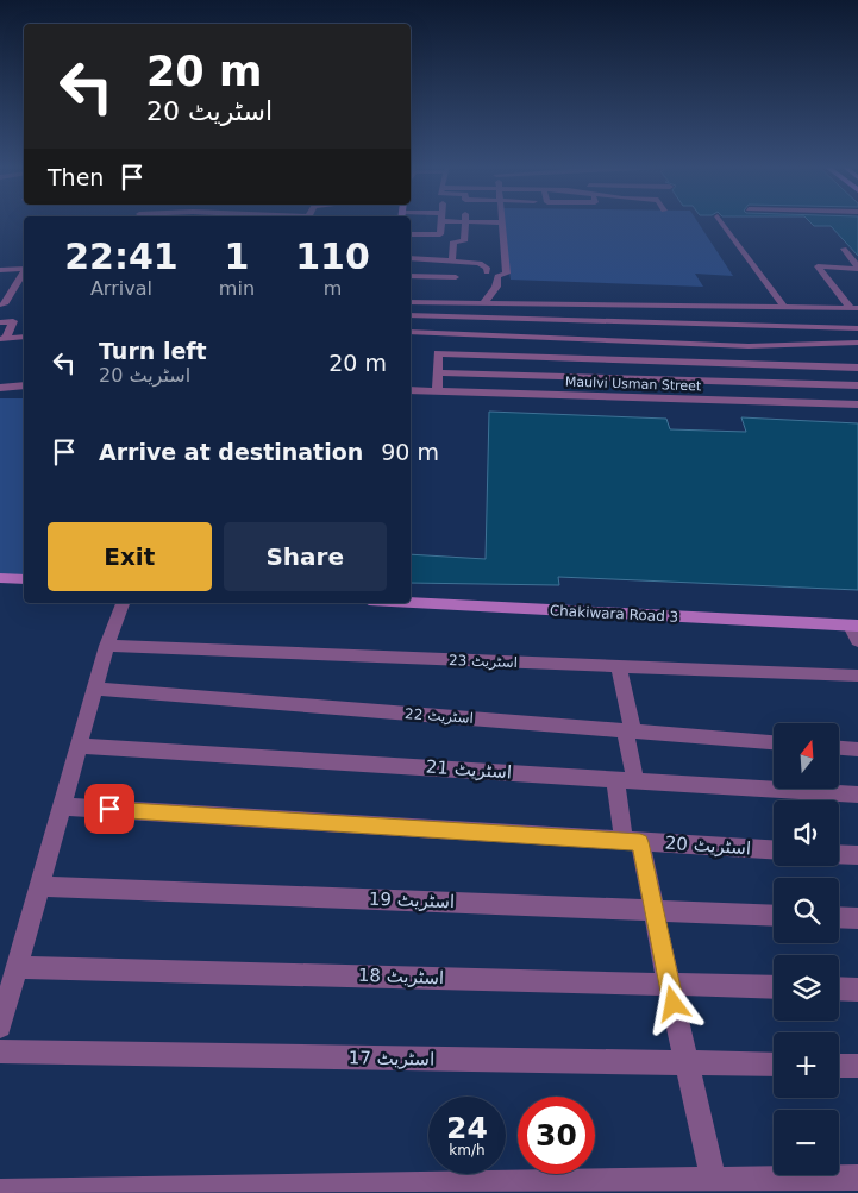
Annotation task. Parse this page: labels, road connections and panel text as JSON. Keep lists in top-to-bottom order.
{
  "streets": {
    "street": [
      "Maulvi Usman Street",
      "Chakiwara Road 3",
      "اسٹریٹ 23",
      "اسٹریٹ 22",
      "اسٹریٹ 21",
      "اسٹریٹ 20",
      "اسٹریٹ 19",
      "اسٹریٹ 18",
      "اسٹریٹ 17"
    ]
  },
  "north": "top",
  "page": {
    "turn": ["20 m", "اسٹریٹ 20"],
    "then": "Then",
    "eta": [
      "22:41",
      "Arrival",
      "1",
      "min",
      "110",
      "m"
    ],
    "list": [
      {
        "name": "Turn left",
        "note": "اسٹریٹ 20",
        "value": "20 m"
      },
      {
        "name": "Arrive at destination",
        "value": "90 m"
      }
    ],
    "buttons": ["Exit", "Share"],
    "map_buttons": ["+", "−"],
    "speed": "24 km/h",
    "limit": "30"
  }
}
